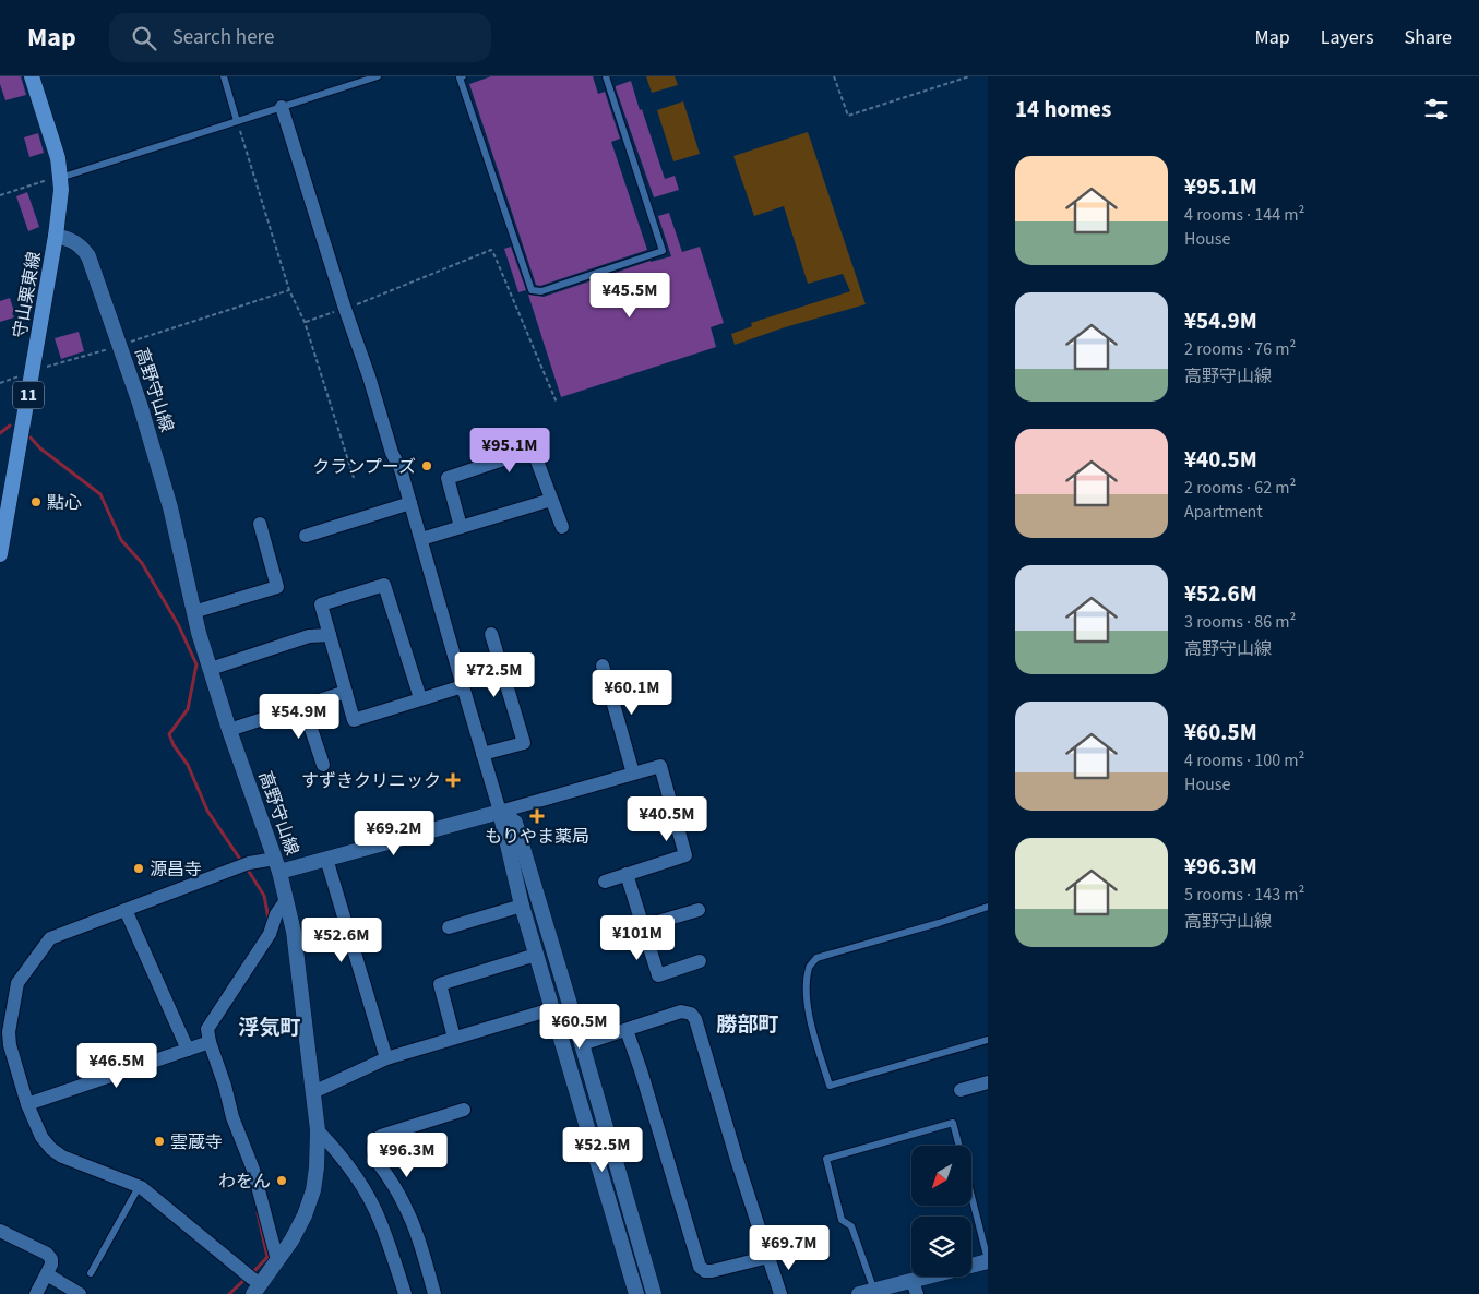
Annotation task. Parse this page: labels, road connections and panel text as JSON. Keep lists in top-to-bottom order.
{
  "streets": {
    "main road": ["守山栗東線", "11"],
    "street": ["高野守山線"]
  },
  "crossings": [
    ["守山栗東線", "高野守山線"]
  ],
  "districts": ["勝部町", "浮気町"],
  "places": {
    "other": [
      "クランプーズ",
      "點心",
      "源昌寺",
      "雲蔵寺",
      "わをん"
    ],
    "health": ["すずきクリニック", "もりやま薬局"]
  },
  "north": "bottom left",
  "page": {
    "header": "Map",
    "search": "Search here",
    "nav": ["Map", "Layers", "Share"],
    "heading": "14 homes",
    "list": [
      {
        "name": "¥95.1M",
        "note": "4 rooms · 144 m² · House"
      },
      {
        "name": "¥54.9M",
        "note": "2 rooms · 76 m² · 高野守山線"
      },
      {
        "name": "¥40.5M",
        "note": "2 rooms · 62 m² · Apartment"
      },
      {
        "name": "¥52.6M",
        "note": "3 rooms · 86 m² · 高野守山線"
      },
      {
        "name": "¥60.5M",
        "note": "4 rooms · 100 m² · House"
      },
      {
        "name": "¥96.3M",
        "note": "5 rooms · 143 m² · 高野守山線"
      }
    ],
    "price": [
      "¥45.5M",
      "¥95.1M",
      "¥72.5M",
      "¥60.1M",
      "¥54.9M",
      "¥40.5M",
      "¥69.2M",
      "¥101M",
      "¥52.6M",
      "¥60.5M",
      "¥46.5M",
      "¥52.5M",
      "¥96.3M",
      "¥69.7M"
    ]
  }
}
